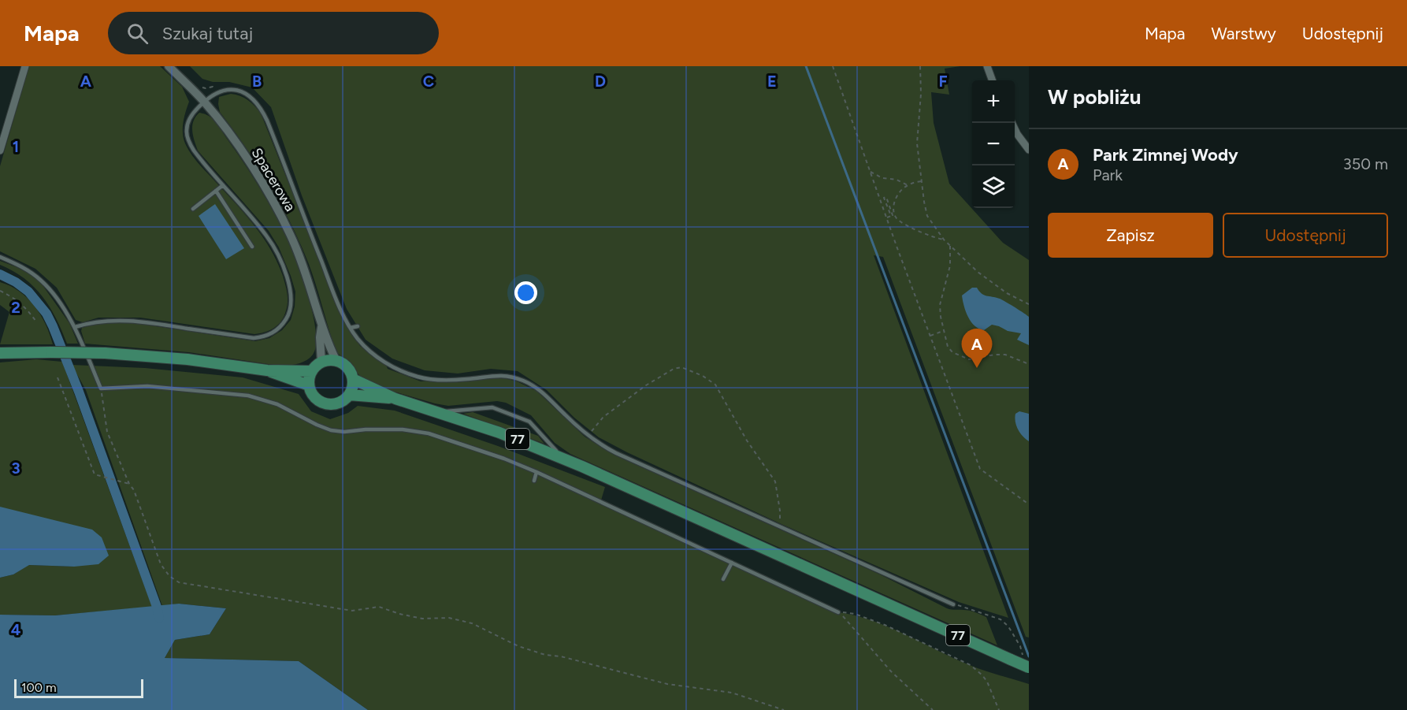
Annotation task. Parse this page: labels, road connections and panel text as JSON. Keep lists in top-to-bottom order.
{
  "streets": {
    "main road": ["77"],
    "street": ["Spacerowa"]
  },
  "crossings": [
    ["Spacerowa", "77"]
  ],
  "scale_bar": "100 m",
  "page": {
    "header": "Mapa",
    "search": "Szukaj tutaj",
    "nav": ["Mapa", "Warstwy", "Udostępnij"],
    "heading": "W pobliżu",
    "map_buttons": ["+", "−"],
    "list": [
      {
        "mark": "A",
        "name": "Park Zimnej Wody",
        "note": "Park",
        "value": "350 m"
      }
    ],
    "buttons": ["Zapisz", "Udostępnij"],
    "pins": "A",
    "scale": "100 m"
  },
  "grid": {
    "columns": [
      "A",
      "B",
      "C",
      "D",
      "E",
      "F"
    ],
    "rows": [
      "1",
      "2",
      "3",
      "4"
    ]
  }
}
